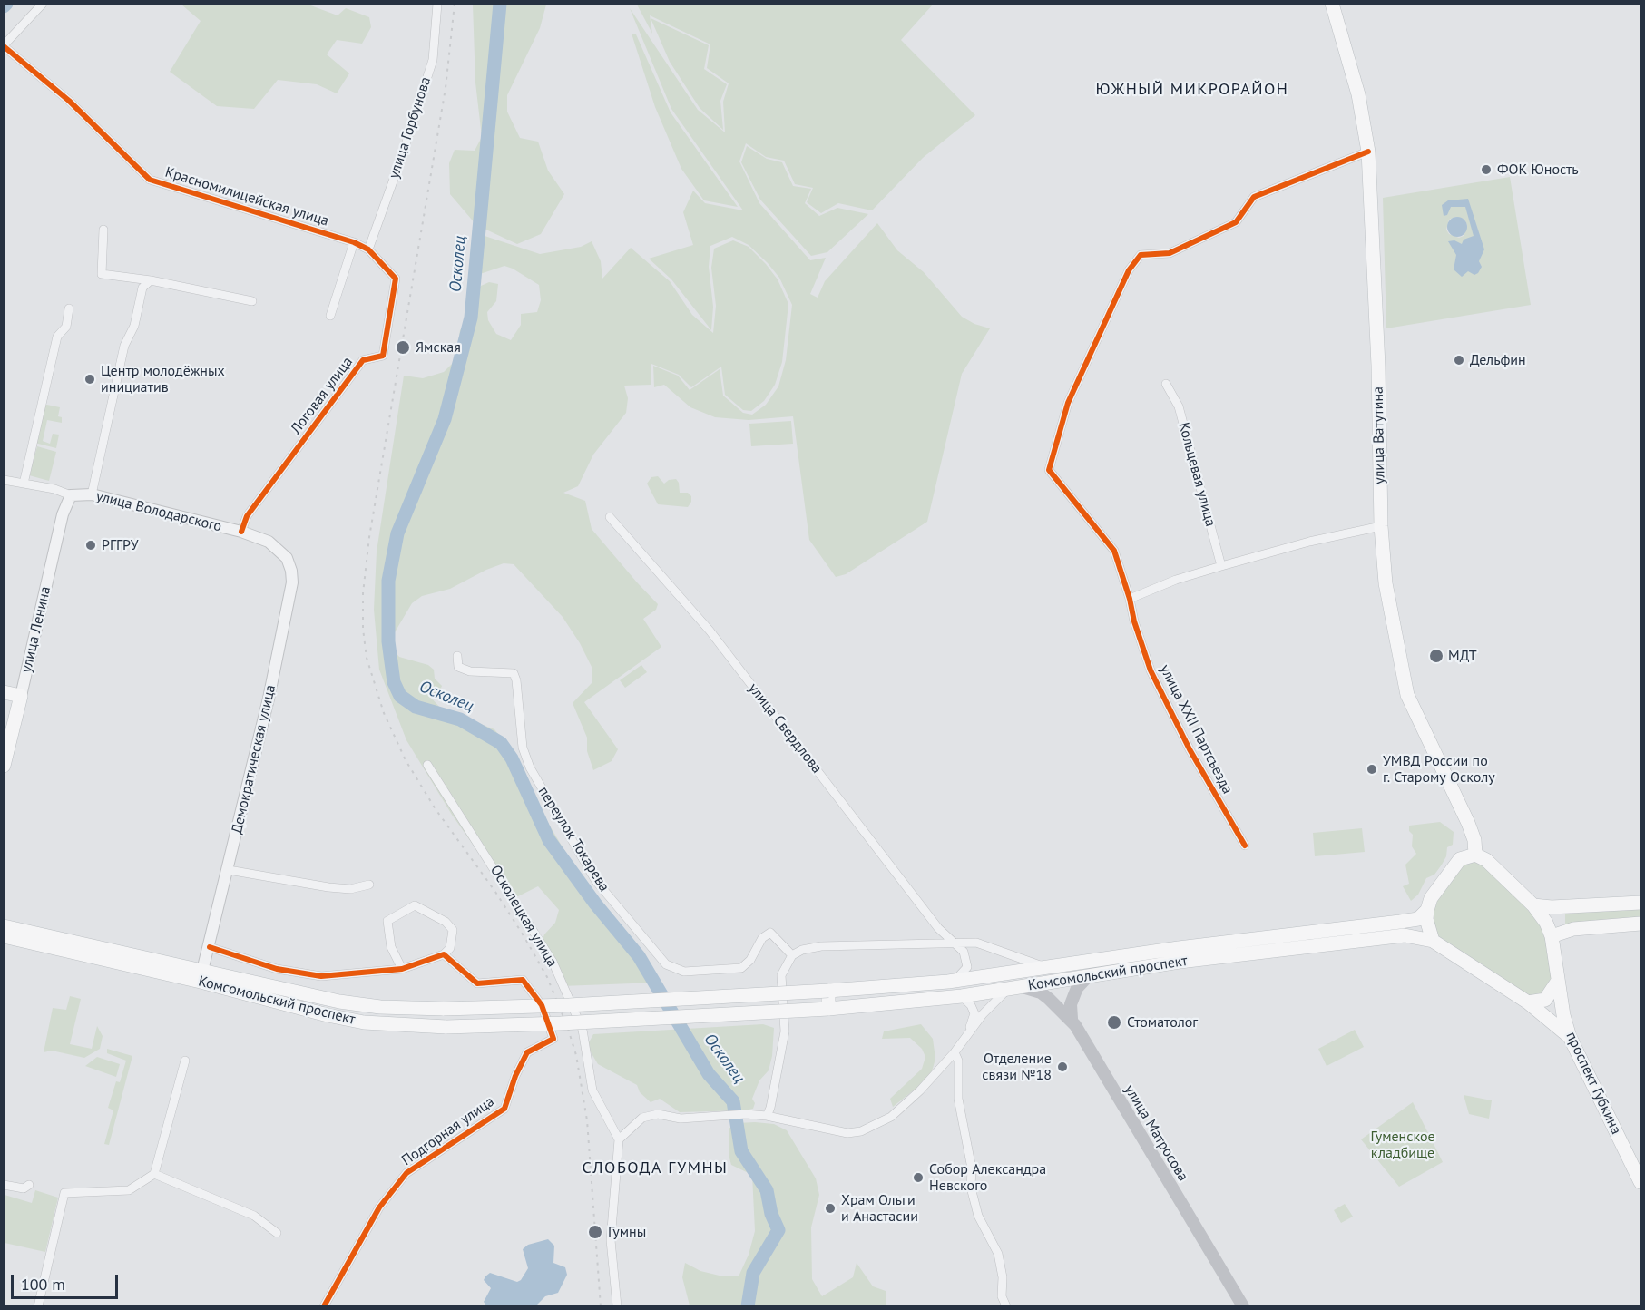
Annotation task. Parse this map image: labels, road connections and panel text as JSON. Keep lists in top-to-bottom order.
{
  "streets": {
    "main road": [
      "улица Ватутина",
      "улица Ленина",
      "Комсомольский проспект",
      "проспект Губкина",
      "улица Матросова"
    ],
    "street": [
      "улица Горбунова",
      "Красномилицейская улица",
      "Логовая улица",
      "Кольцевая улица",
      "улица Володарского",
      "улица Свердлова",
      "улица XXII Партсъезда",
      "Демократическая улица",
      "переулок Токарева",
      "Осколецкая улица",
      "Подгорная улица"
    ]
  },
  "crossings": [
    ["улица Горбунова", "Красномилицейская улица"],
    ["улица Горбунова", "Логовая улица"],
    ["Красномилицейская улица", "Логовая улица"],
    ["Логовая улица", "улица Володарского"],
    ["улица Ватутина", "улица XXII Партсъезда"],
    ["улица Володарского", "улица Ленина"],
    ["улица Володарского", "Демократическая улица"],
    ["улица Свердлова", "Комсомольский проспект"],
    ["Демократическая улица", "Комсомольский проспект"],
    ["переулок Токарева", "Комсомольский проспект"],
    ["Комсомольский проспект", "улица Матросова"]
  ],
  "districts": ["ЮЖНЫЙ МИКРОРАЙОН", "СЛОБОДА ГУМНЫ"],
  "water": ["Осколец"],
  "parks": ["Гуменское кладбище"],
  "places": [
    "ФОК Юность",
    "Ямская",
    "Дельфин",
    "Центр молодёжных инициатив",
    "РГГРУ",
    "МДТ",
    "УМВД России по г. Старому Осколу",
    "Стоматолог",
    "Отделение связи №18",
    "Собор Александра Невского",
    "Храм Ольги и Анастасии",
    "Гумны"
  ],
  "scale_bar": "100 m"
}
